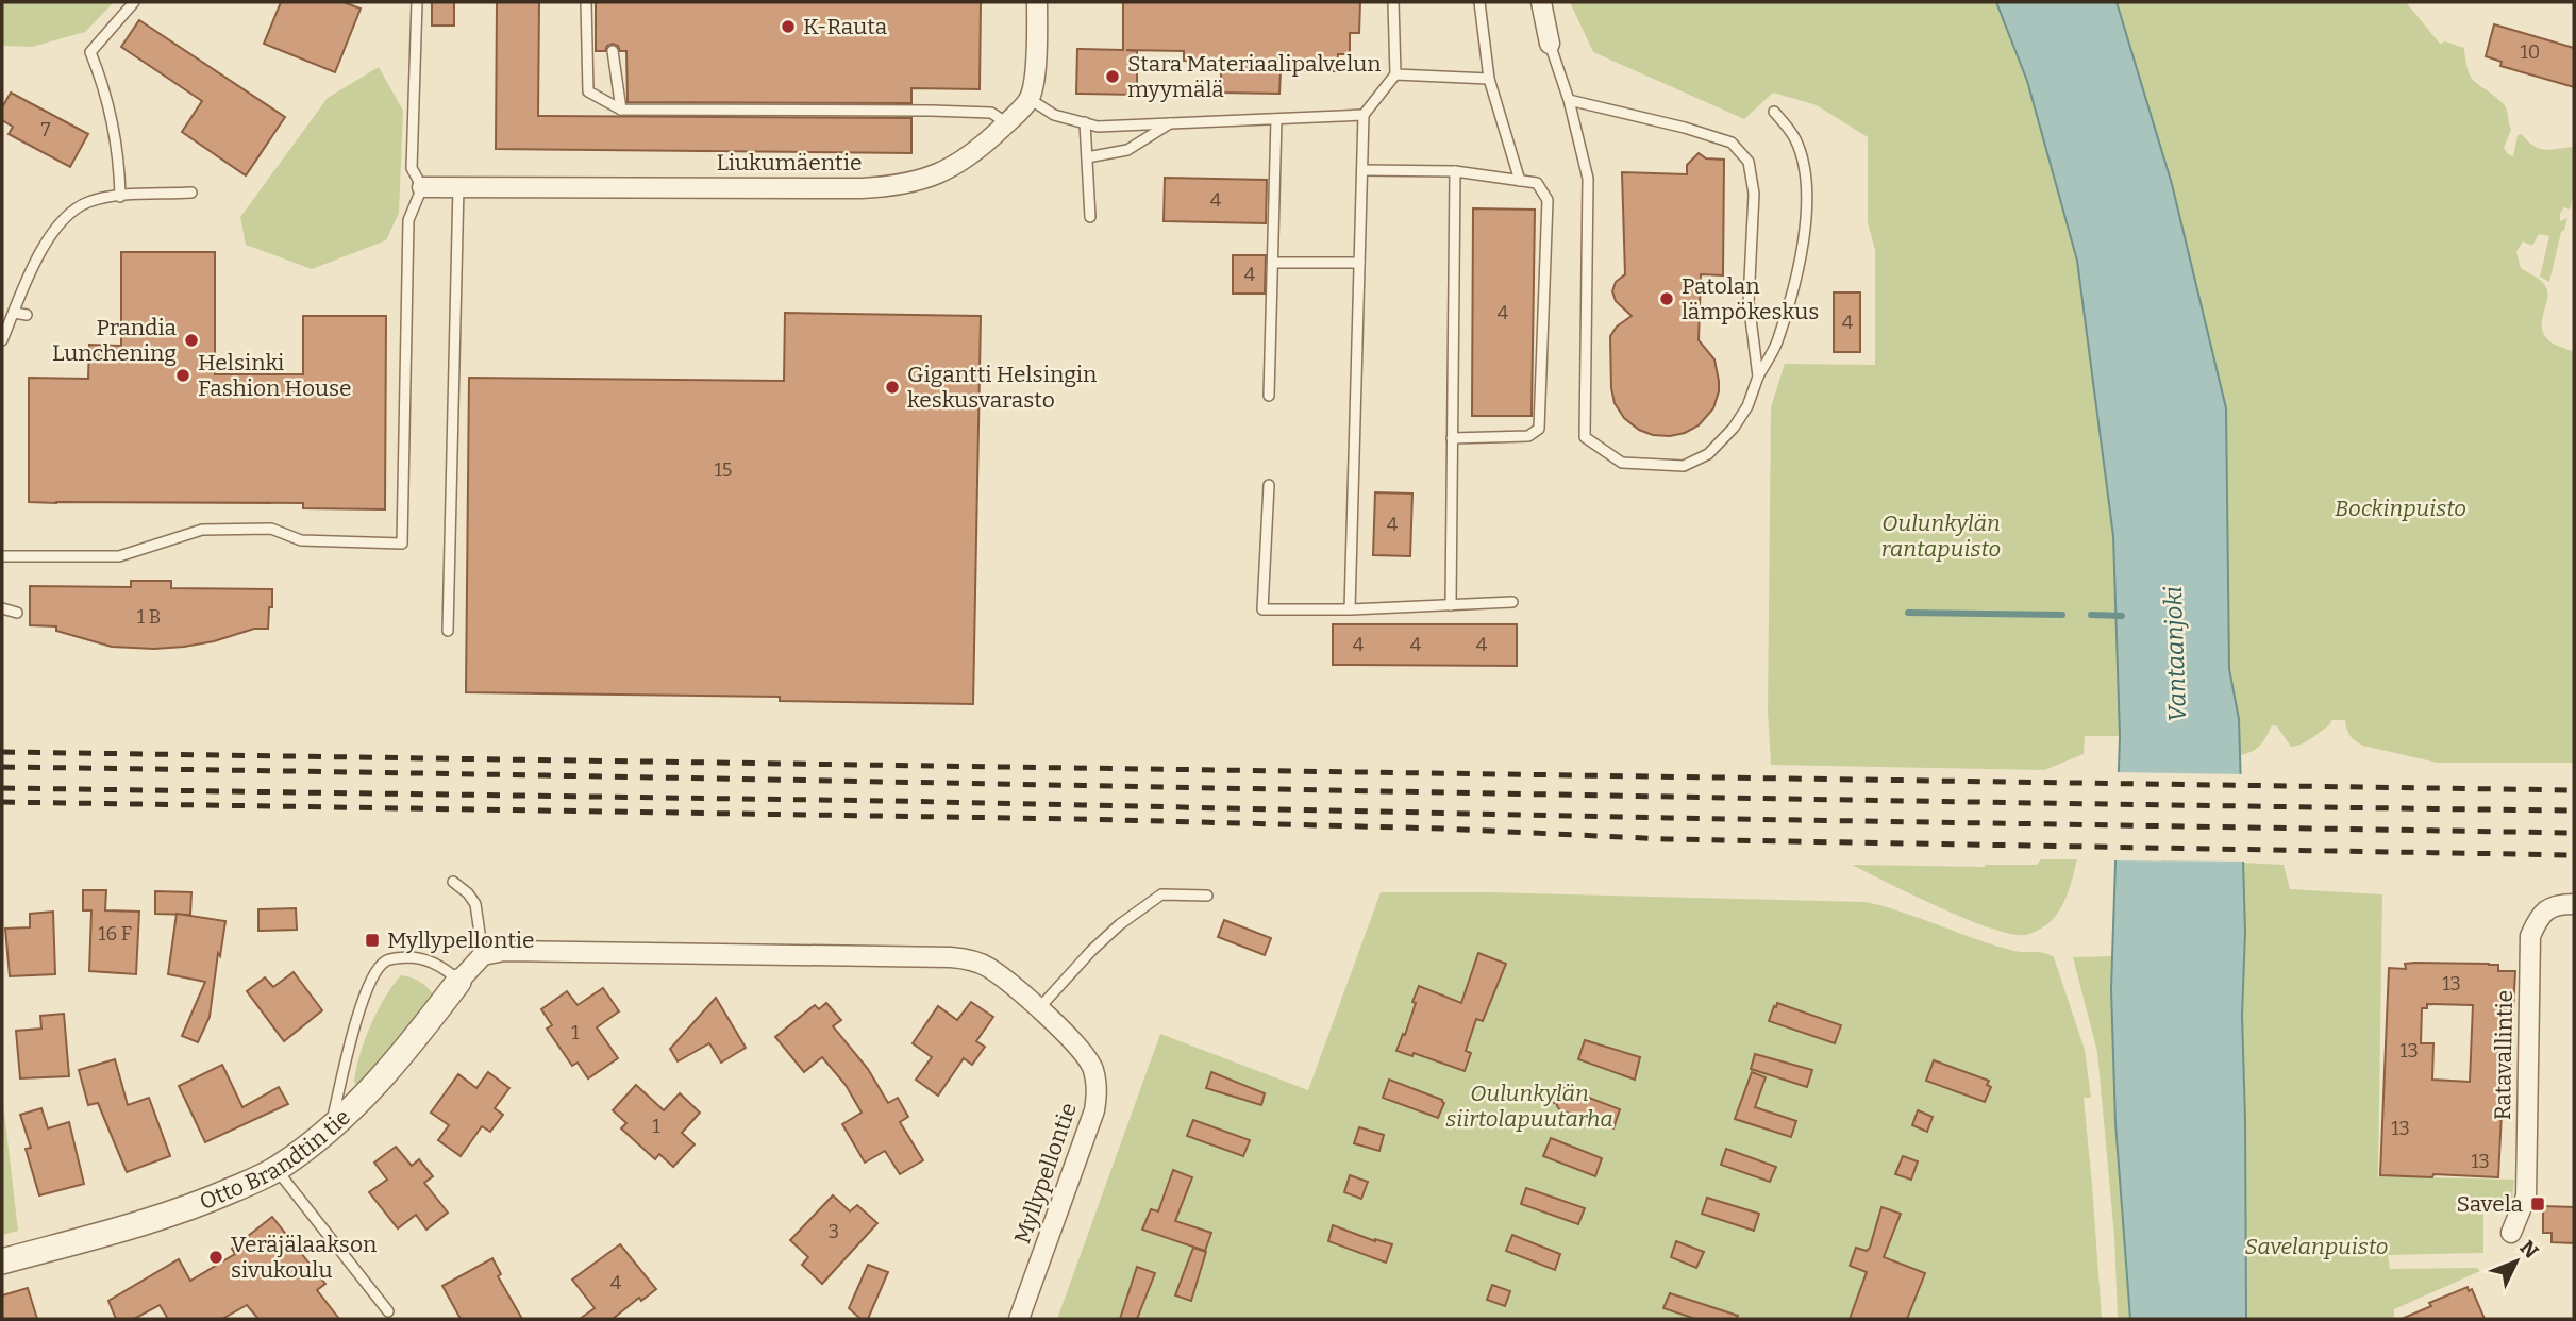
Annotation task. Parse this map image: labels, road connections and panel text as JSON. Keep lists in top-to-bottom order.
{
  "streets": {
    "street": [
      "Liukumäentie",
      "Ratavallintie",
      "Otto Brandtin tie",
      "Myllypellontie"
    ]
  },
  "crossings": [
    ["Otto Brandtin tie", "Myllypellontie"]
  ],
  "water": ["Vantaanjoki"],
  "parks": [
    "Bockinpuisto",
    "Oulunkylän rantapuisto",
    "Oulunkylän siirtolapuutarha",
    "Savelanpuisto"
  ],
  "places": {
    "other": [
      "K-Rauta",
      "Stara Materiaalipalvelun myymälä",
      "Patolan lämpökeskus",
      "Prandia Lunchening",
      "Helsinki Fashion House",
      "Gigantti Helsingin keskusvarasto",
      "Veräjälaakson sivukoulu"
    ],
    "transit": ["Myllypellontie", "Savela"]
  },
  "house_numbers": [
    "10",
    "7",
    "4",
    "4",
    "4",
    "4",
    "15",
    "4",
    "1 B",
    "4",
    "4",
    "4",
    "16 F",
    "13",
    "1",
    "13",
    "1",
    "13",
    "13",
    "3",
    "4"
  ],
  "north": "top right"
}
